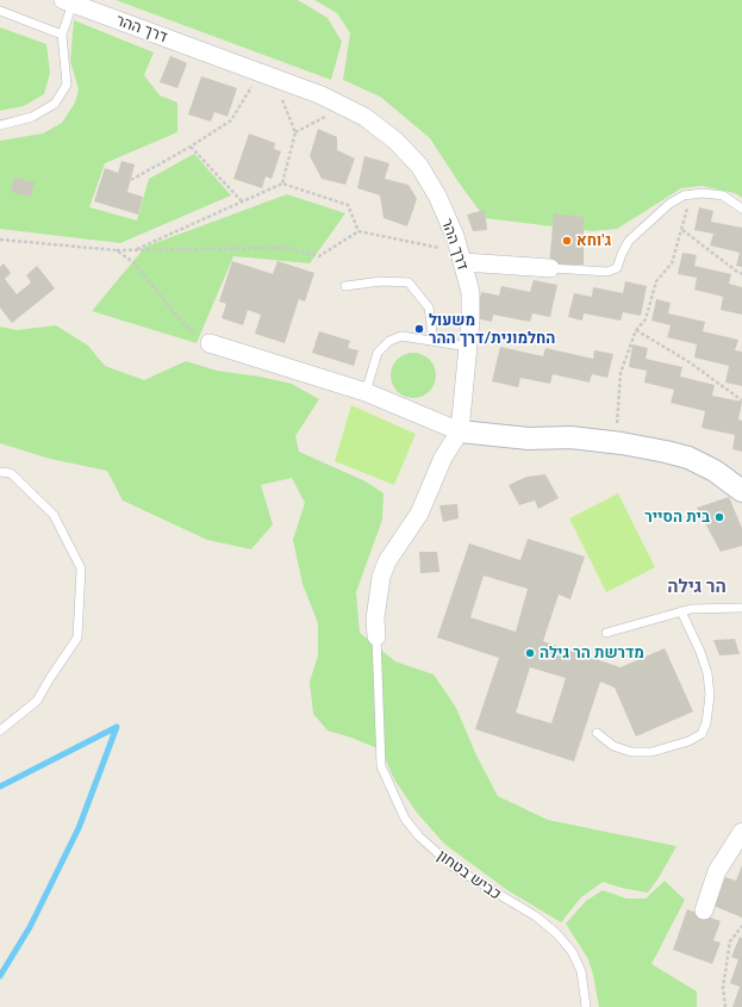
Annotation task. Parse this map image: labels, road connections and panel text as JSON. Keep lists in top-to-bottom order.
{
  "streets": {
    "street": ["דרך ההר"],
    "lane": ["כביש בטחון"]
  },
  "districts": ["הר גילה"],
  "places": [
    "ג'וחא",
    "משעול החלמונית/דרך ההר",
    "בית הסייר",
    "מדרשת הר גילה"
  ]
}
